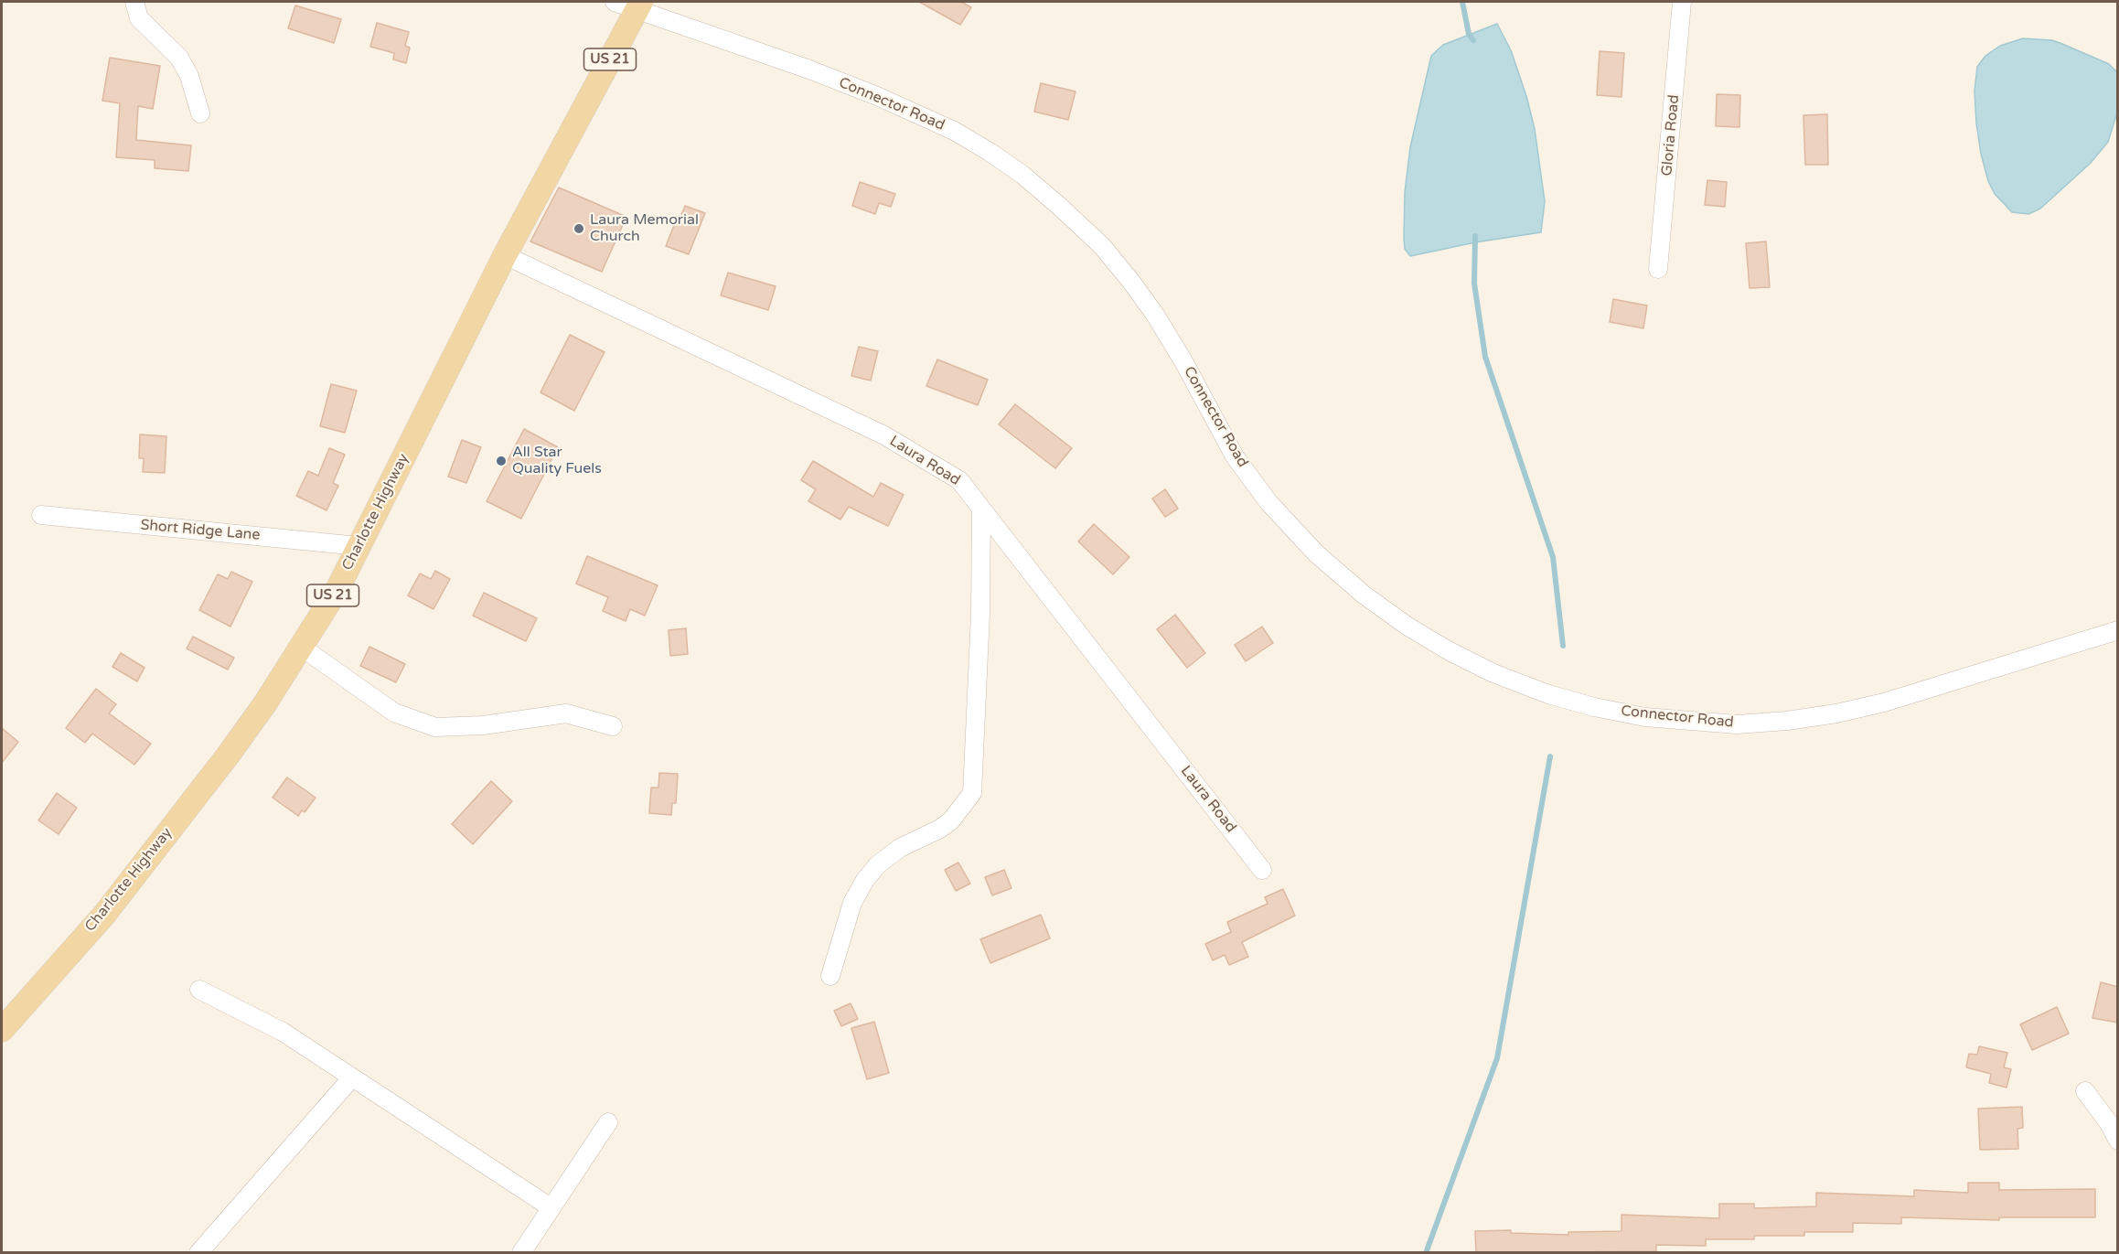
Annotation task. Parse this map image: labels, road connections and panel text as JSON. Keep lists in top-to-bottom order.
{
  "streets": {
    "main road": ["US 21", "Charlotte Highway"],
    "street": [
      "Connector Road",
      "Gloria Road",
      "Laura Road",
      "Short Ridge Lane"
    ]
  },
  "crossings": [
    ["Connector Road", "Charlotte Highway"],
    ["Laura Road", "Charlotte Highway"],
    ["Charlotte Highway", "Short Ridge Lane"]
  ],
  "places": ["Laura Memorial Church", "All Star Quality Fuels"]
}
